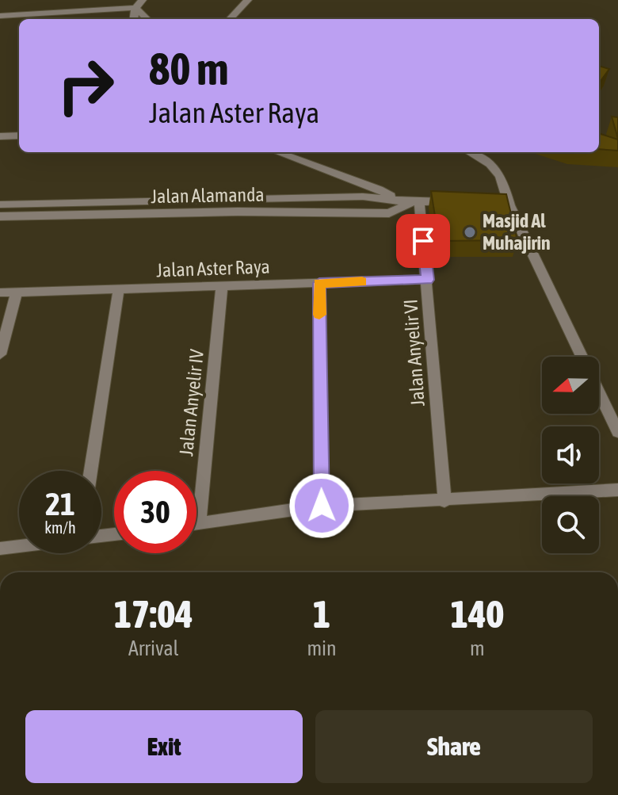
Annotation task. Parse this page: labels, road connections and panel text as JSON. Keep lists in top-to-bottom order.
{
  "streets": {
    "street": [
      "Jalan Alamanda",
      "Jalan Aster Raya",
      "Jalan Anyelir VI",
      "Jalan Anyelir IV"
    ]
  },
  "crossings": [
    ["Jalan Aster Raya", "Jalan Anyelir VI"],
    ["Jalan Aster Raya", "Jalan Anyelir IV"]
  ],
  "places": ["Masjid Al Muhajirin"],
  "north": "left",
  "page": {
    "turn": ["80 m", "Jalan Aster Raya"],
    "speed": "21 km/h",
    "limit": "30",
    "eta": [
      "17:04",
      "Arrival",
      "1",
      "min",
      "140",
      "m"
    ],
    "buttons": ["Exit", "Share"]
  }
}
